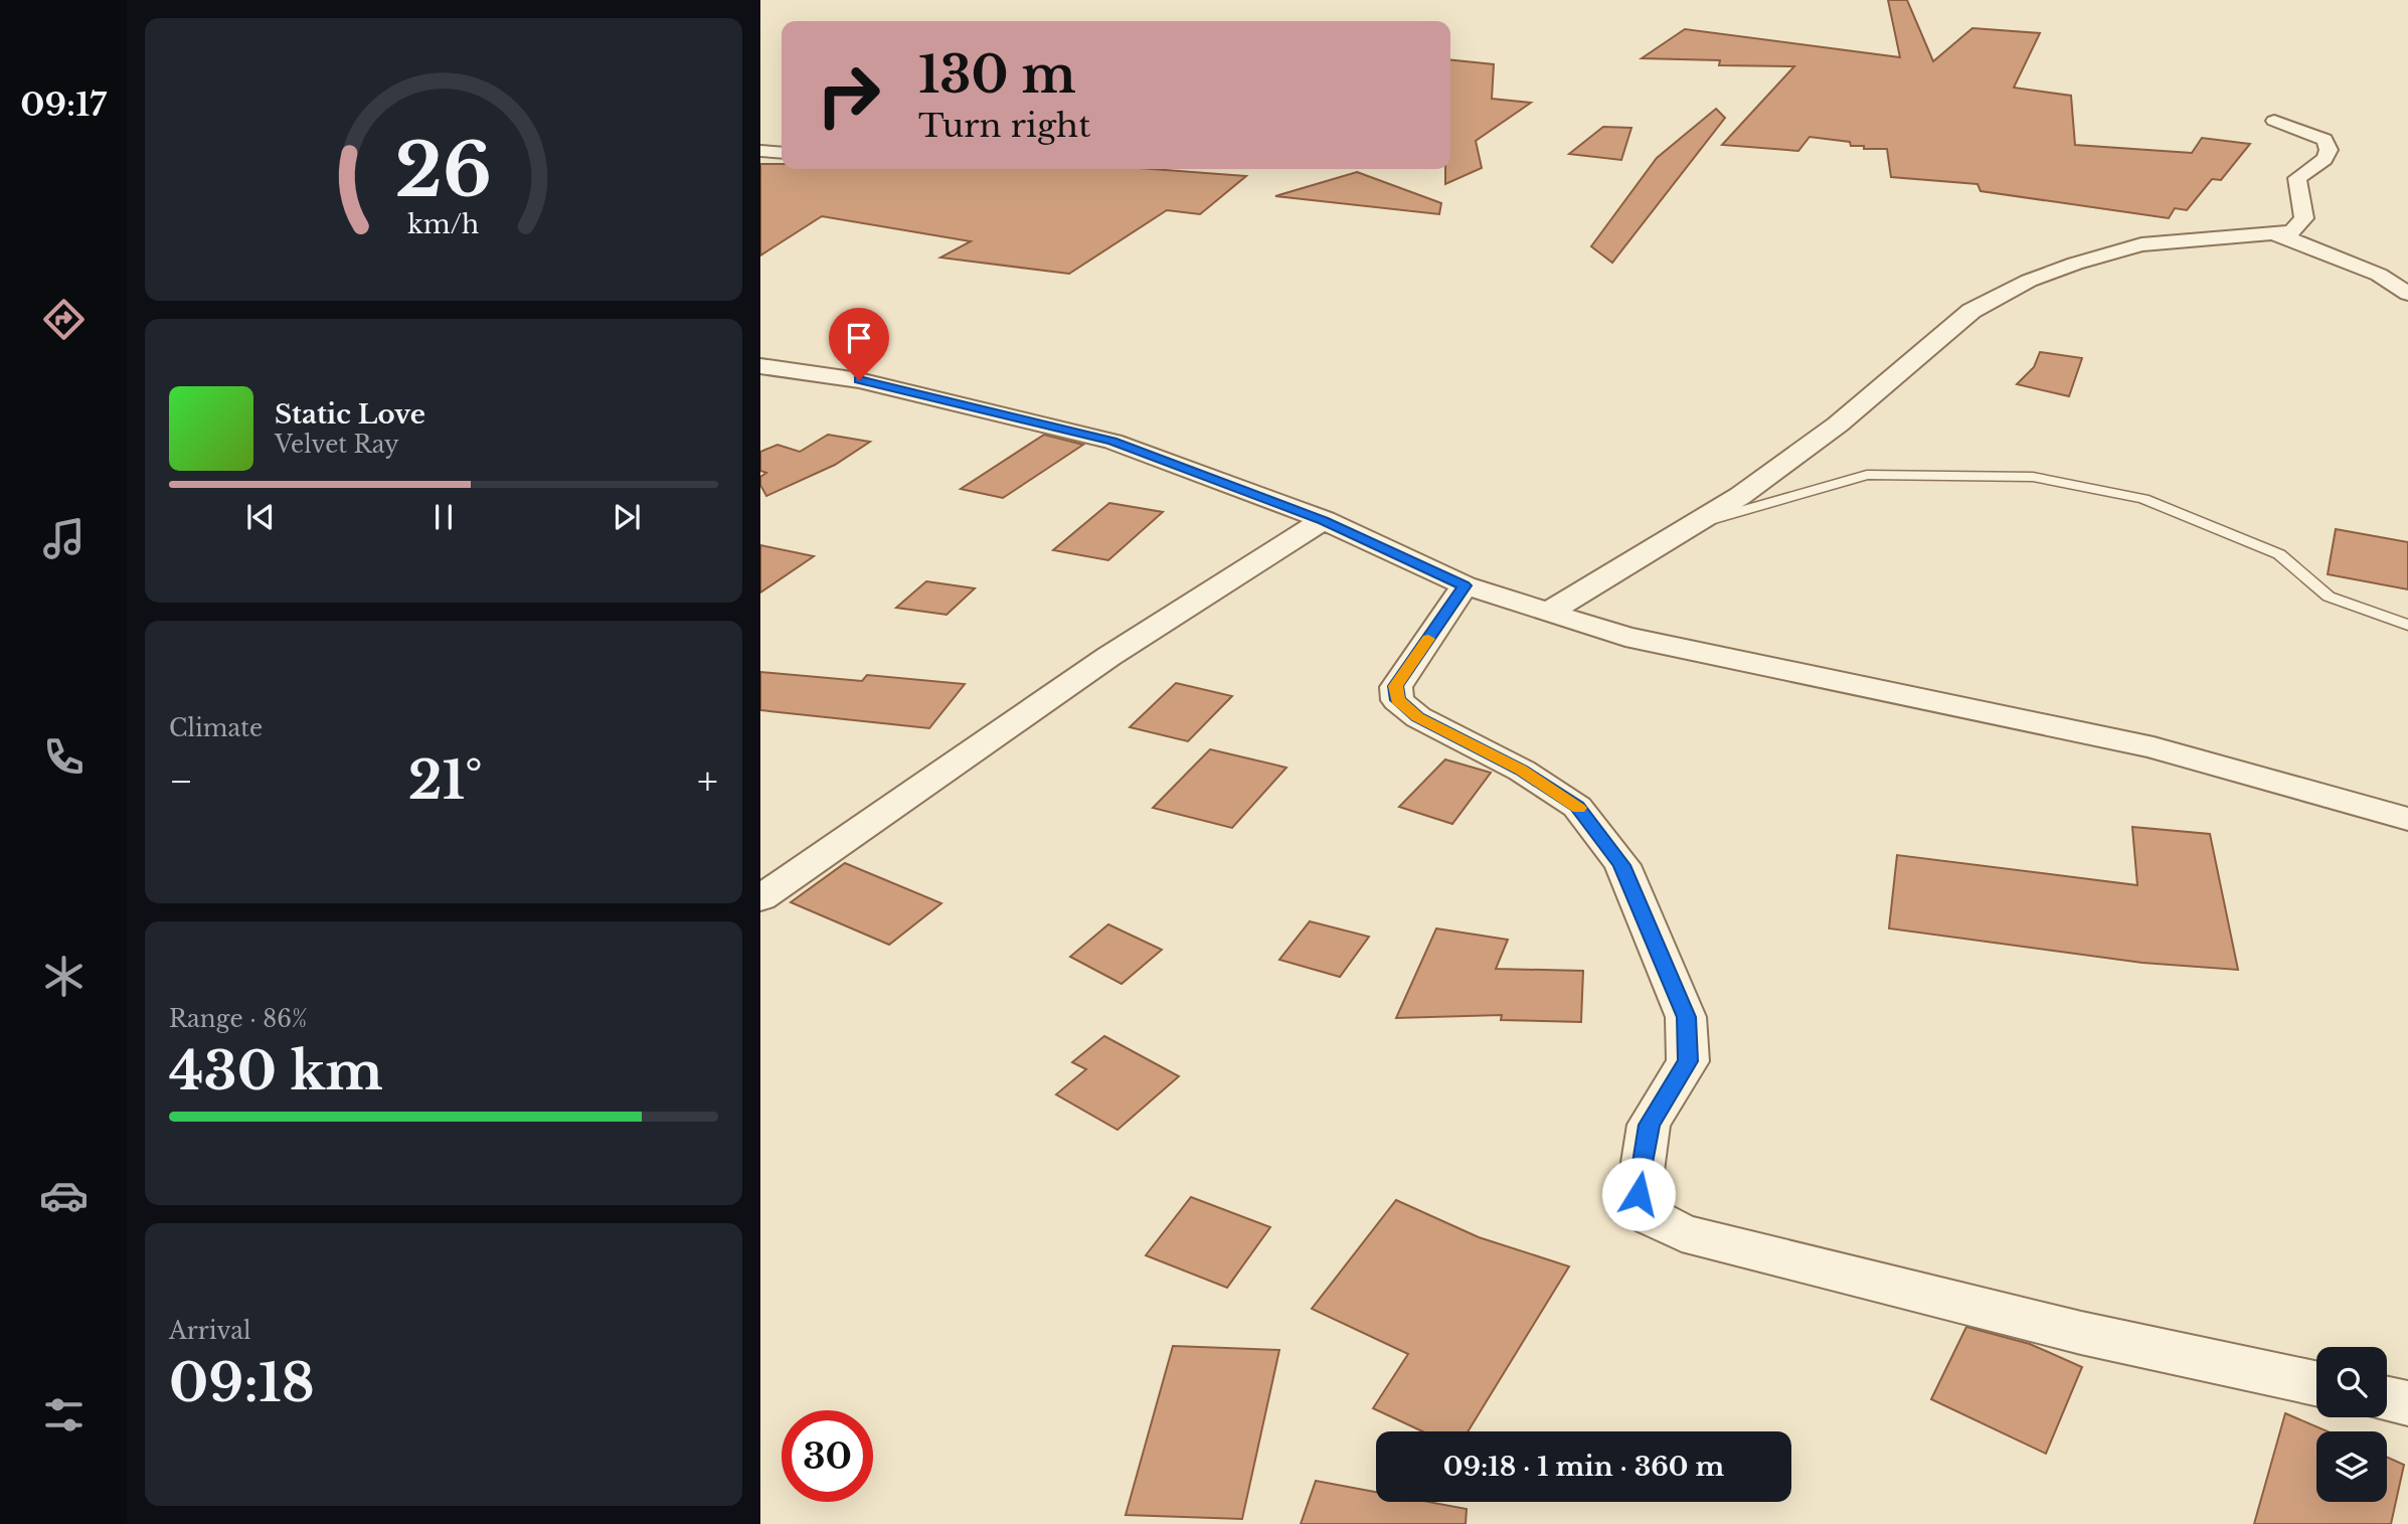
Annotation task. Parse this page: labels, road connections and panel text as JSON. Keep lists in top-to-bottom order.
{
  "page": {
    "tabs": "09:17",
    "turn": ["130 m", "Turn right"],
    "song": ["Static Love", "Velvet Ray"],
    "tile": [
      "Climate",
      ["Range · 86%", "430 km"],
      ["Arrival", "09:18"]
    ],
    "heat": ["−", "21°", "+"],
    "limit": "30",
    "trip": "09:18 · 1 min · 360 m",
    "gauge": ["26", "km/h"]
  }
}
